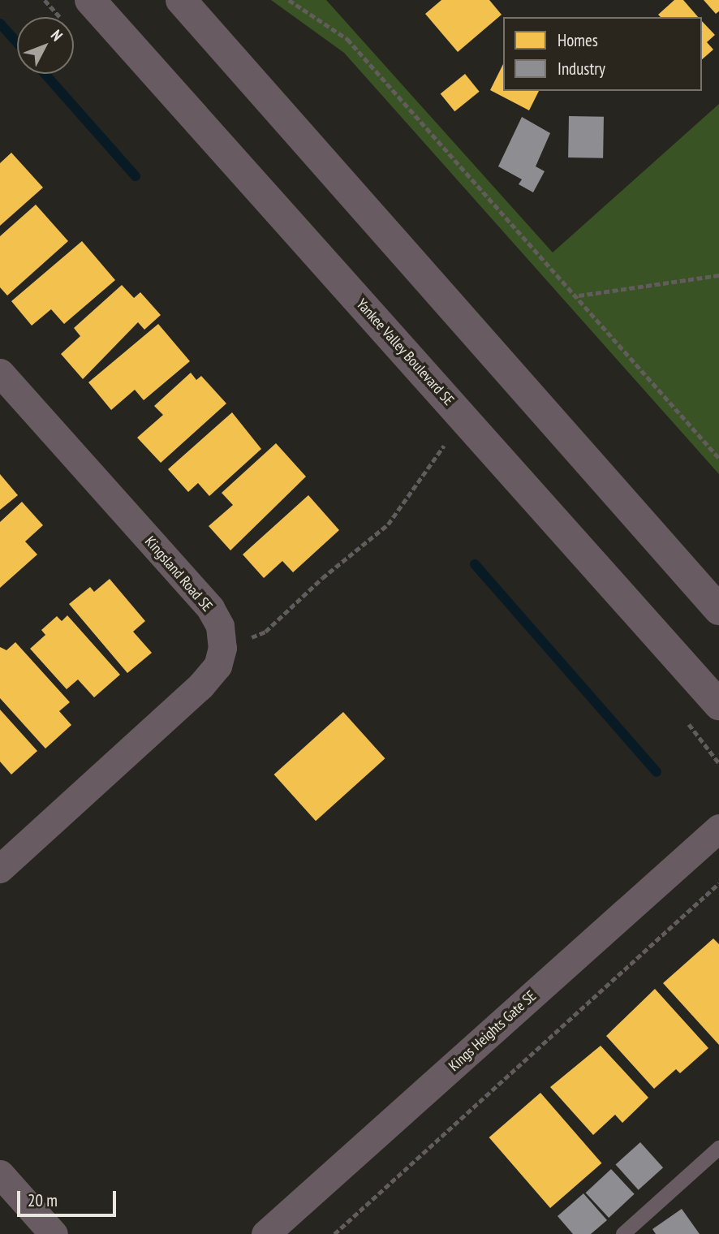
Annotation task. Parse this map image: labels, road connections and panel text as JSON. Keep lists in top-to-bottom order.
{
  "streets": {
    "street": ["Yankee Valley Boulevard SE", "Kingsland Road SE", "Kings Heights Gate SE"]
  },
  "legend": ["Homes", "Industry"],
  "scale_bar": "20 m",
  "north": "top right"
}
